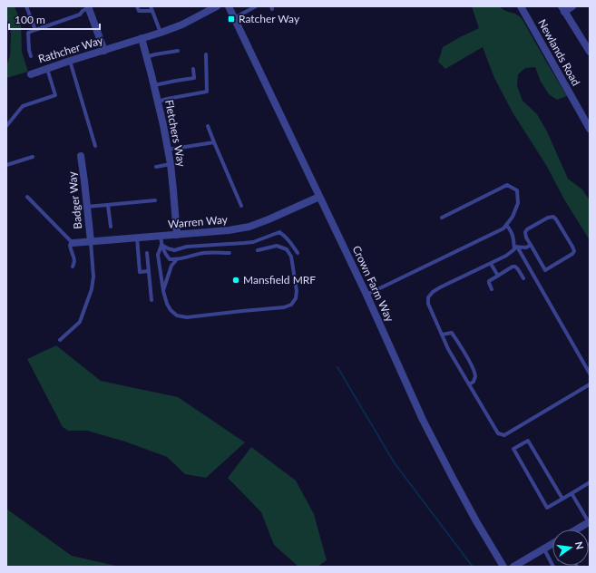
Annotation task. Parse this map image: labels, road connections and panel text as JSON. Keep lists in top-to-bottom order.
{
  "streets": {
    "street": [
      "Rathcher Way",
      "Newlands Road",
      "Fletchers Way",
      "Badger Way",
      "Warren Way",
      "Crown Farm Way"
    ]
  },
  "crossings": [
    ["Rathcher Way", "Fletchers Way"],
    ["Fletchers Way", "Warren Way"],
    ["Badger Way", "Warren Way"],
    ["Warren Way", "Crown Farm Way"]
  ],
  "places": {
    "transit": ["Ratcher Way"],
    "other": ["Mansfield MRF"]
  },
  "scale_bar": "100 m",
  "north": "right"
}
